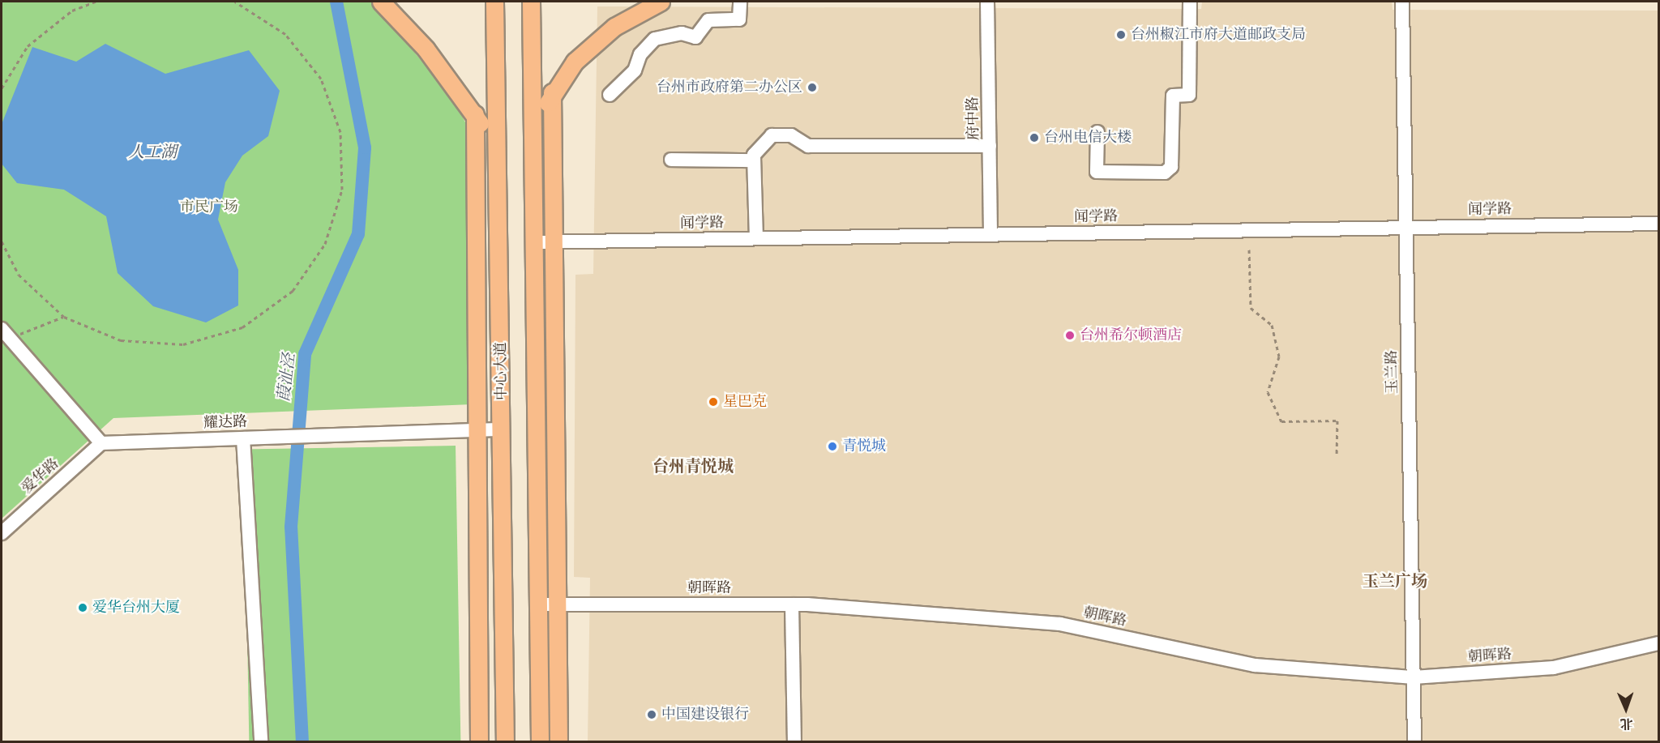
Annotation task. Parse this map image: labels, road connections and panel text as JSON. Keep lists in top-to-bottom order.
{
  "streets": {
    "main road": ["中心大道"],
    "street": [
      "府中路",
      "闻学路",
      "玉兰路",
      "耀达路",
      "爱华路",
      "朝晖路"
    ]
  },
  "crossings": [
    ["府中路", "闻学路"],
    ["闻学路", "玉兰路"],
    ["中心大道", "耀达路"],
    ["玉兰路", "朝晖路"],
    ["耀达路", "爱华路"]
  ],
  "districts": ["台州青悦城", "玉兰广场"],
  "water": ["人工湖", "葭沚泾"],
  "parks": ["市民广场"],
  "places": [
    "台州椒江市府大道邮政支局",
    "台州市政府第二办公区",
    "台州电信大楼",
    "台州希尔顿酒店",
    "星巴克",
    "青悦城",
    "爱华台州大厦",
    "中国建设银行"
  ],
  "north": "bottom"
}
